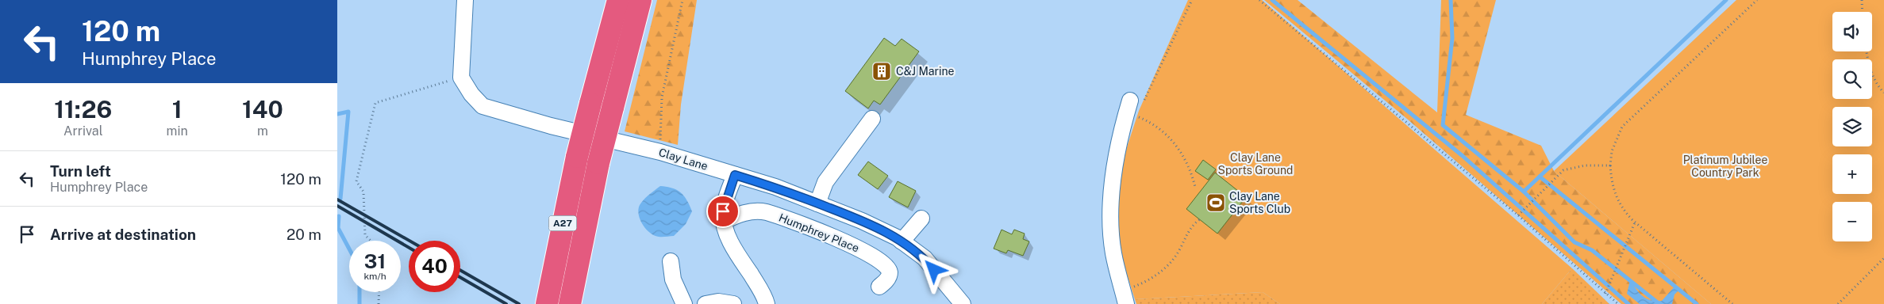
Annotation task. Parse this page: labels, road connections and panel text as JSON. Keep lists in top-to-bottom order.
{
  "streets": {
    "highway": ["A27"],
    "street": ["Clay Lane", "Humphrey Place"]
  },
  "parks": ["Clay Lane Sports Ground", "Platinum Jubilee Country Park"],
  "places": {
    "building": ["C&J Marine"],
    "sports": ["Clay Lane Sports Club"]
  },
  "page": {
    "turn": ["120 m", "Humphrey Place"],
    "map_buttons": ["+", "−"],
    "eta": [
      "11:26",
      "Arrival",
      "1",
      "min",
      "140",
      "m"
    ],
    "list": [
      {
        "name": "Turn left",
        "note": "Humphrey Place",
        "value": "120 m"
      },
      {
        "name": "Arrive at destination",
        "value": "20 m"
      }
    ],
    "speed": "31 km/h",
    "limit": "40"
  }
}
